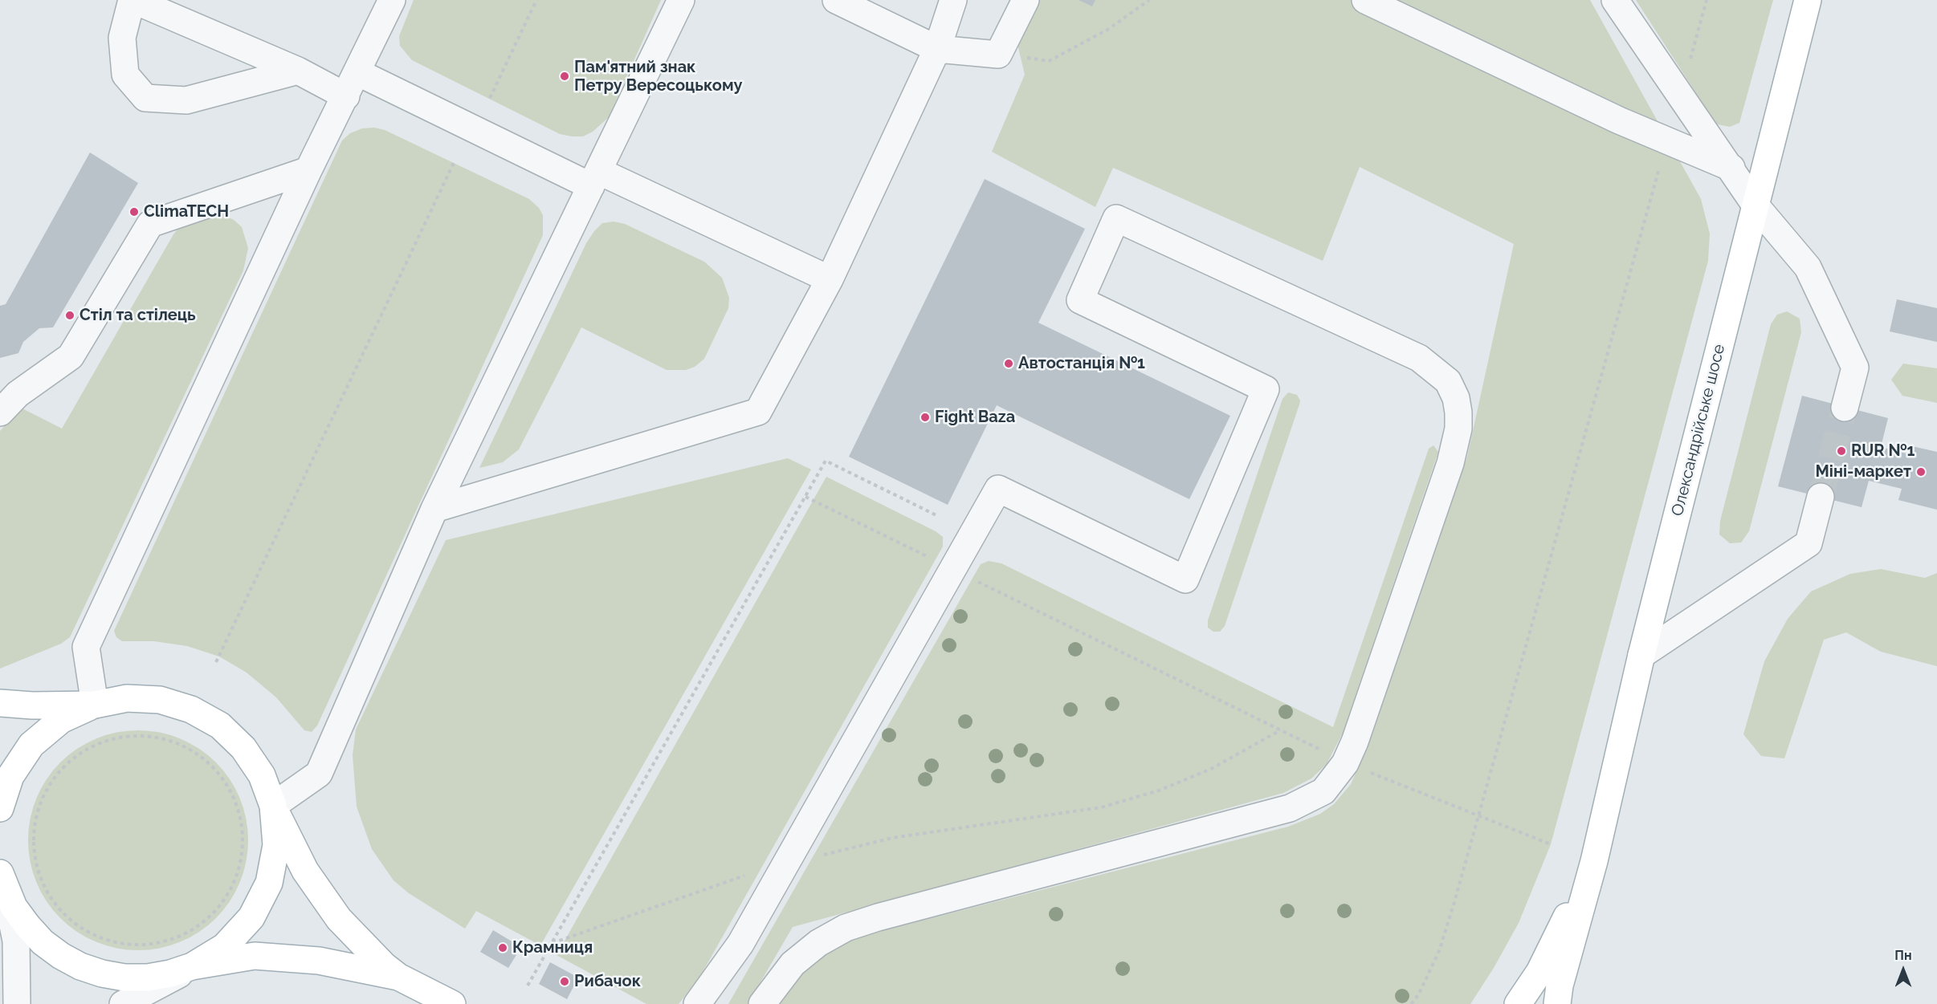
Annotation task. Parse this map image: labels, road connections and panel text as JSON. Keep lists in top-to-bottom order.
{
  "streets": {
    "main road": ["Олександрійське шосе"]
  },
  "places": [
    "Пам'ятний знак Петру Вересоцькому",
    "ClimaTECH",
    "Стіл та стілець",
    "Автостанція №1",
    "Fight Baza",
    "RUR №1",
    "Міні-маркет",
    "Крамниця",
    "Рибачок"
  ],
  "north": "top"
}
